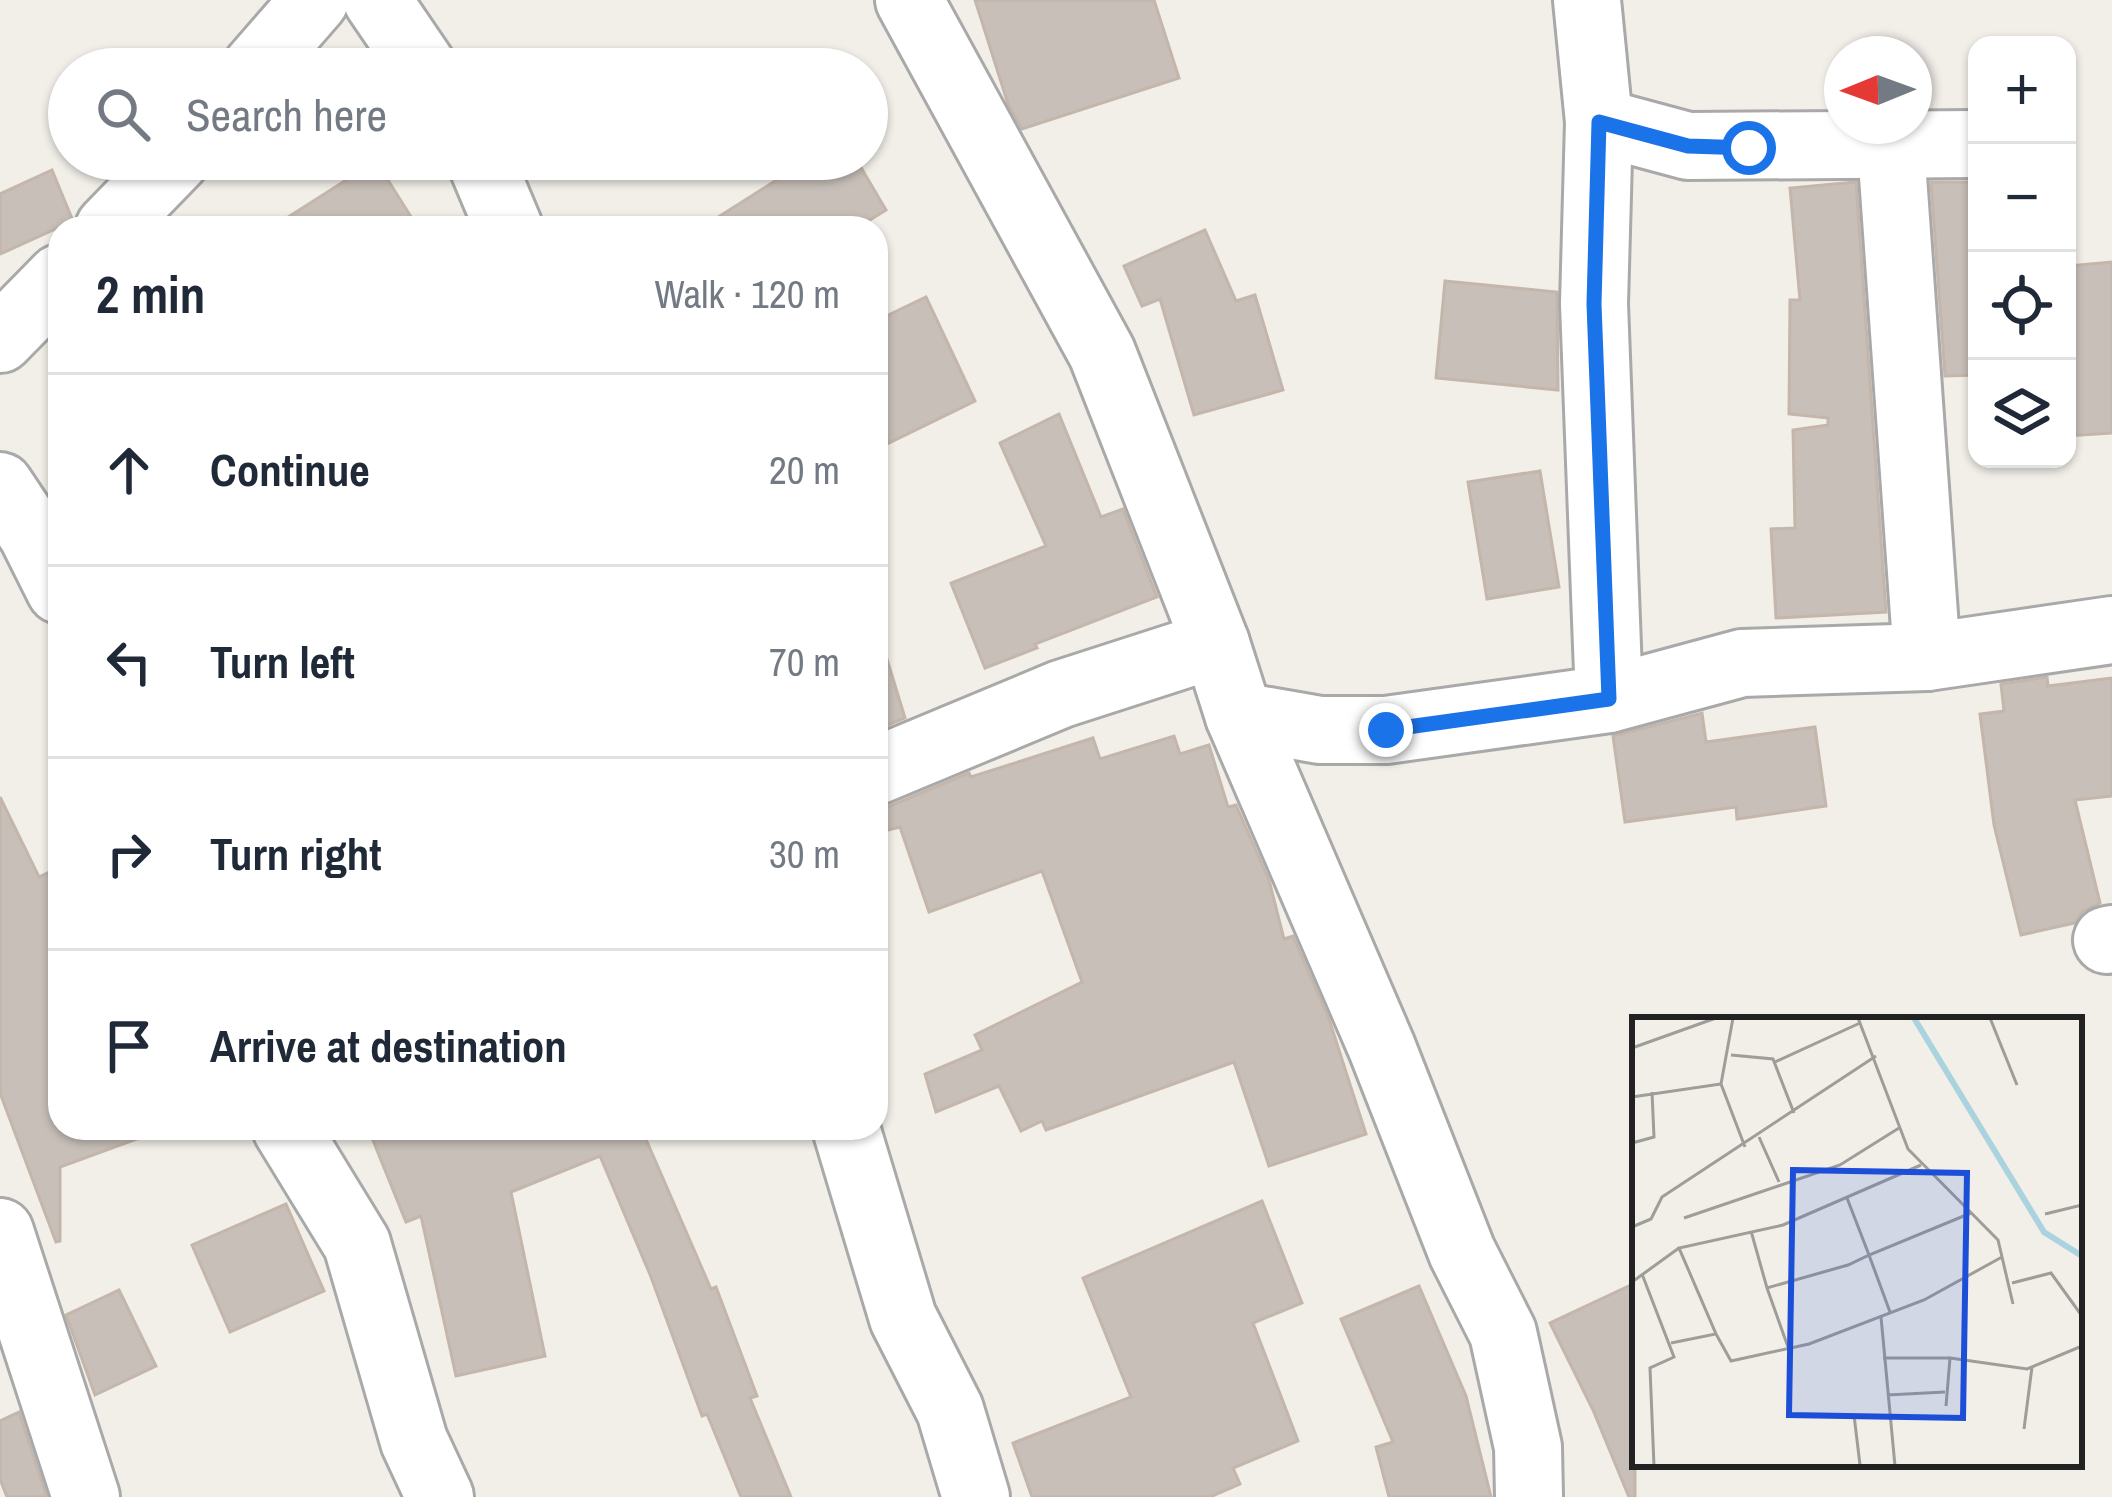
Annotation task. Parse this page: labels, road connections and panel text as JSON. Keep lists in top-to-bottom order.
{
  "north": "left",
  "page": {
    "map_buttons": ["+", "−"],
    "search": "Search here",
    "heading": ["2 min", "Walk · 120 m"],
    "list": [
      ["Continue", "20 m"],
      ["Turn left", "70 m"],
      ["Turn right", "30 m"],
      "Arrive at destination"
    ]
  }
}
